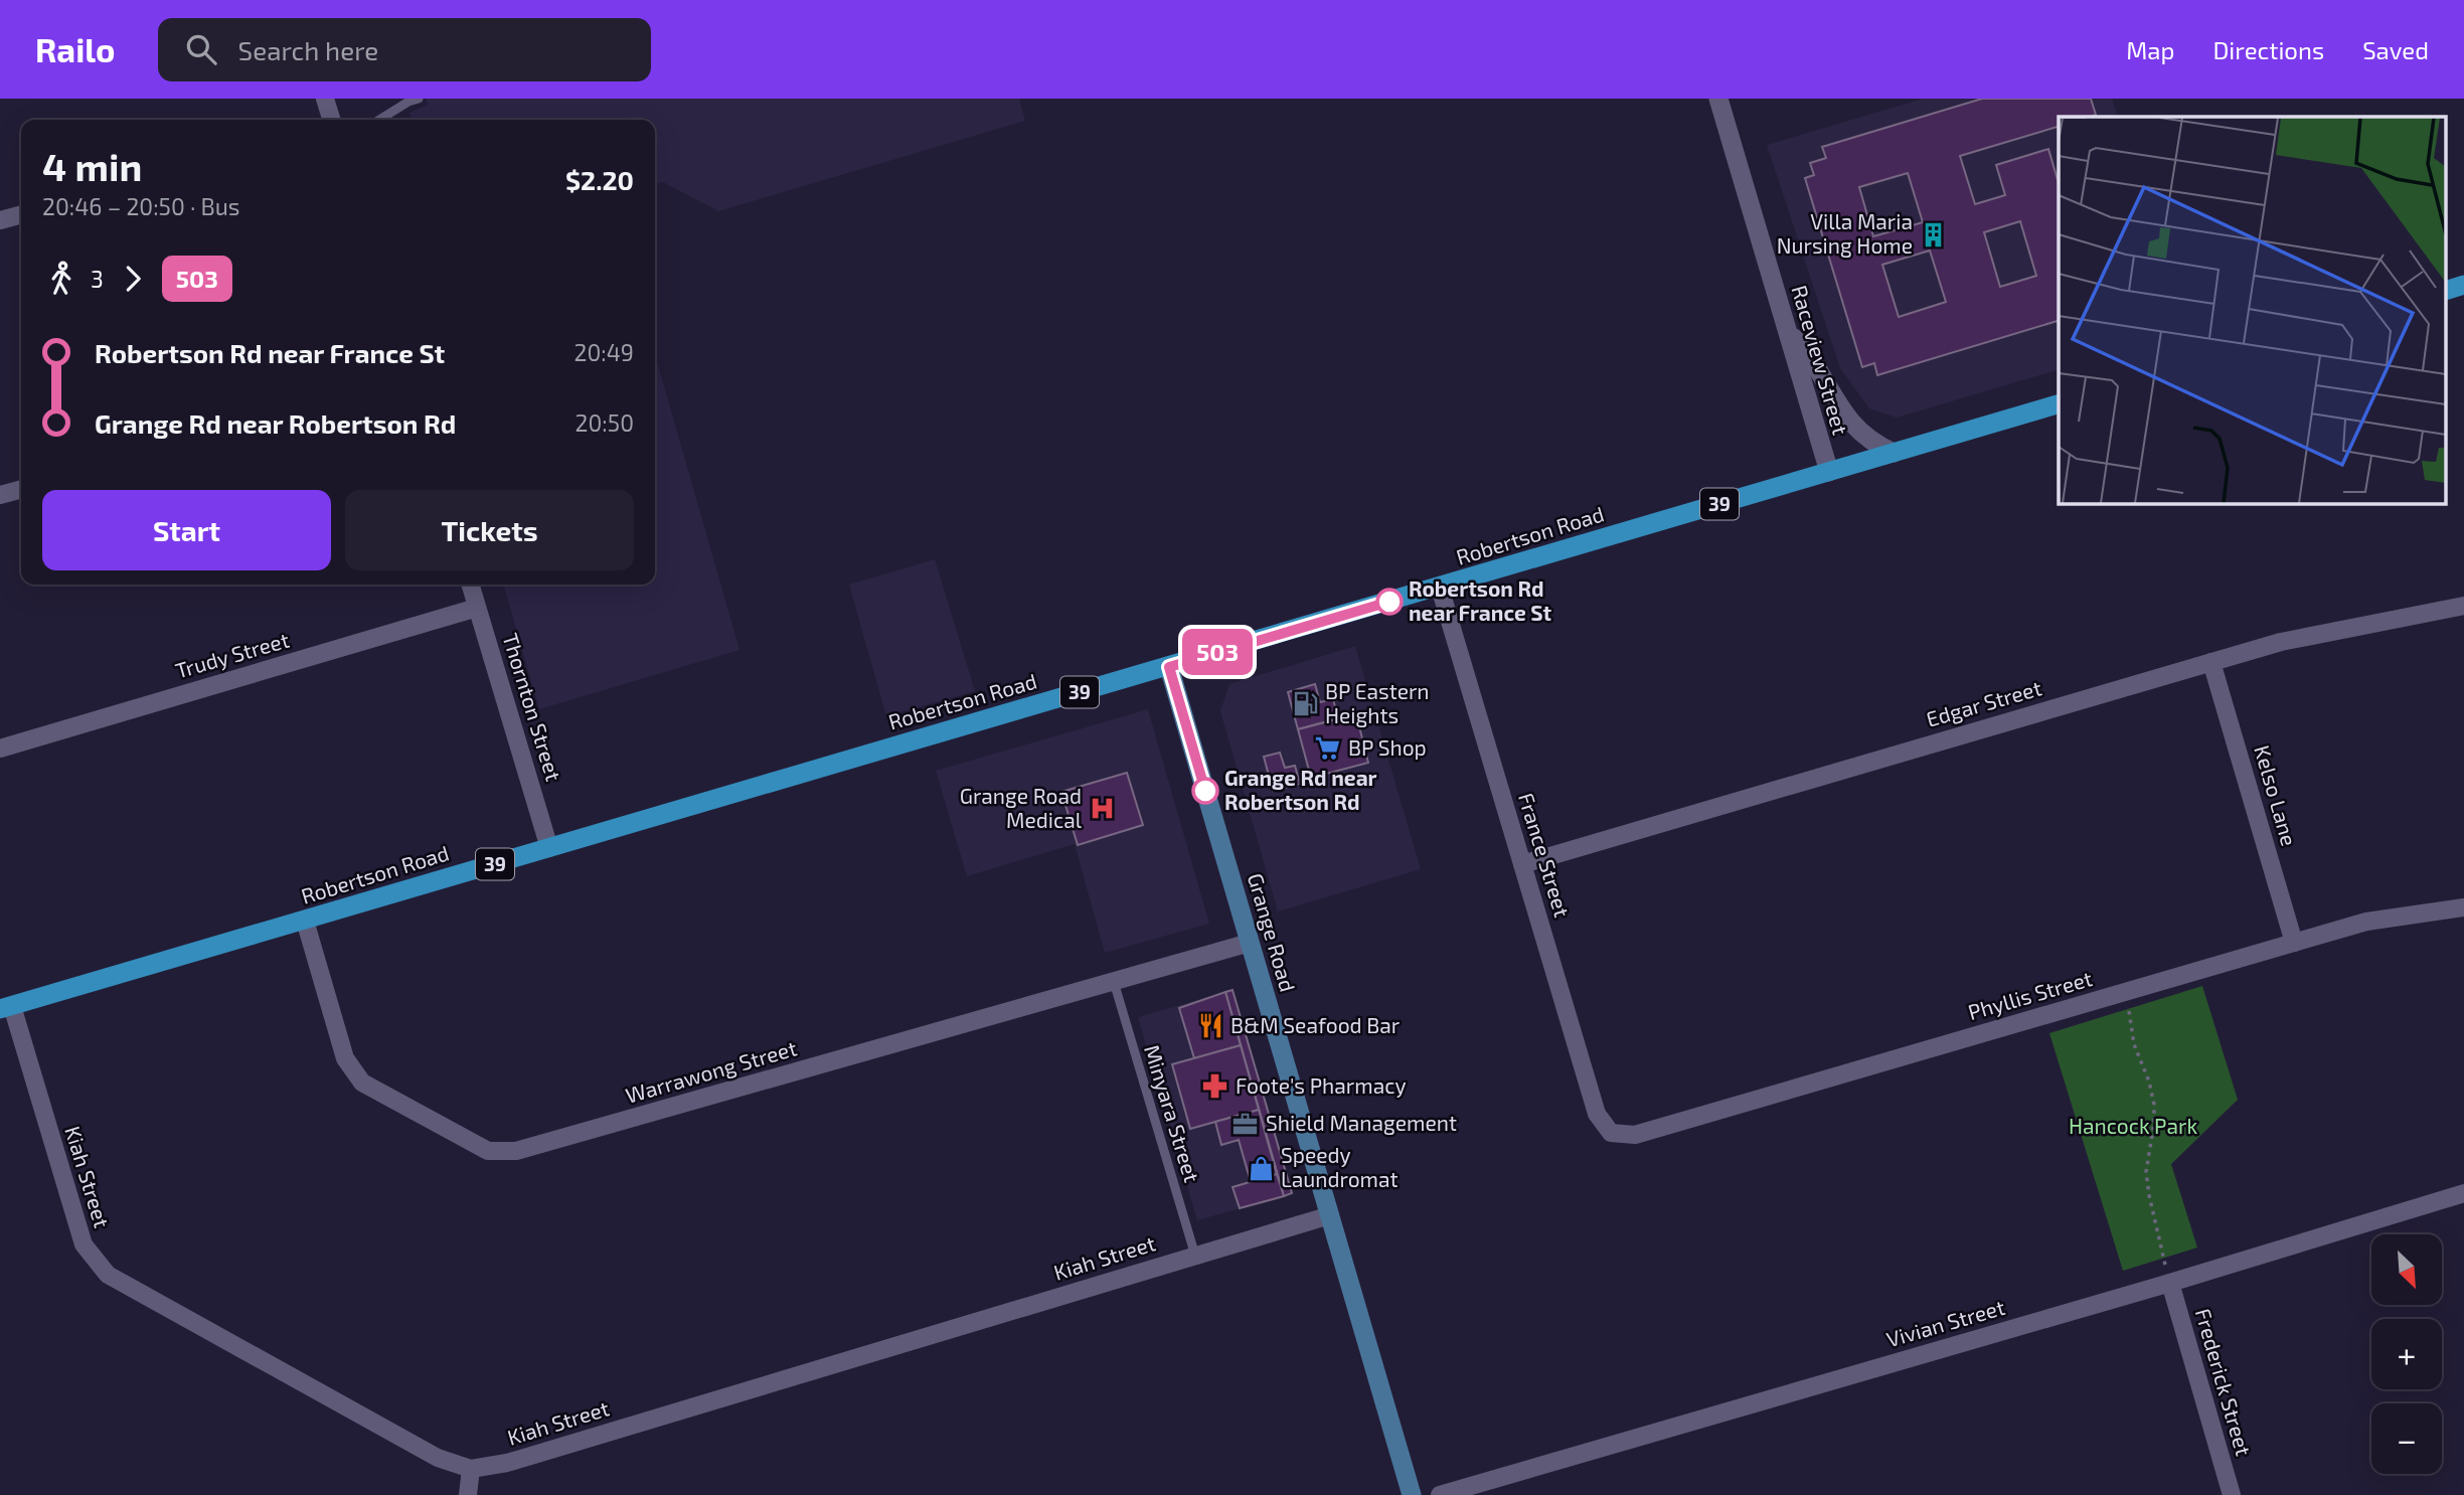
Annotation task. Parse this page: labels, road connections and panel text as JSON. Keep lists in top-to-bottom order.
{
  "streets": {
    "main road": ["39", "Robertson Road", "Grange Road"],
    "street": [
      "Raceview Street",
      "Trudy Street",
      "Edgar Street",
      "Thornton Street",
      "Kelso Lane",
      "France Street",
      "Phyllis Street",
      "Warrawong Street",
      "Kiah Street",
      "Vivian Street",
      "Frederick Street"
    ],
    "lane": ["Minyara Street"]
  },
  "crossings": [
    ["Raceview Street", "Robertson Road"],
    ["Robertson Road", "Thornton Street"],
    ["Robertson Road", "France Street"],
    ["Robertson Road", "Grange Road"],
    ["Robertson Road", "Warrawong Street"],
    ["Robertson Road", "Kiah Street"],
    ["Trudy Street", "Thornton Street"],
    ["Edgar Street", "Kelso Lane"],
    ["Edgar Street", "France Street"],
    ["Kelso Lane", "Phyllis Street"],
    ["France Street", "Phyllis Street"],
    ["Grange Road", "Warrawong Street"],
    ["Grange Road", "Kiah Street"],
    ["Warrawong Street", "Minyara Street"],
    ["Minyara Street", "Kiah Street"],
    ["Vivian Street", "Frederick Street"]
  ],
  "parks": ["Hancock Park"],
  "places": {
    "building": ["Villa Maria Nursing Home"],
    "other": ["Robertson Rd near France St", "Grange Rd near Robertson Rd"],
    "fuel station": ["BP Eastern Heights"],
    "supermarket": ["BP Shop"],
    "hospital": ["Grange Road Medical"],
    "restaurant": ["B&M Seafood Bar"],
    "pharmacy": ["Foote's Pharmacy"],
    "office": ["Shield Management"],
    "shop": ["Speedy Laundromat"]
  },
  "lines": ["bus line 503"],
  "north": "bottom right",
  "page": {
    "header": "Railo",
    "search": "Search here",
    "nav": ["Map", "Directions", "Saved"],
    "on_map": "503",
    "heading": ["4 min", "20:46 – 20:50 · Bus", "$2.20"],
    "legs": ["3", "503"],
    "list": [
      {
        "name": "Robertson Rd near France St",
        "value": "20:49"
      },
      {
        "name": "Grange Rd near Robertson Rd",
        "value": "20:50"
      }
    ],
    "buttons": ["Start", "Tickets"],
    "map_buttons": ["+", "−"]
  }
}
